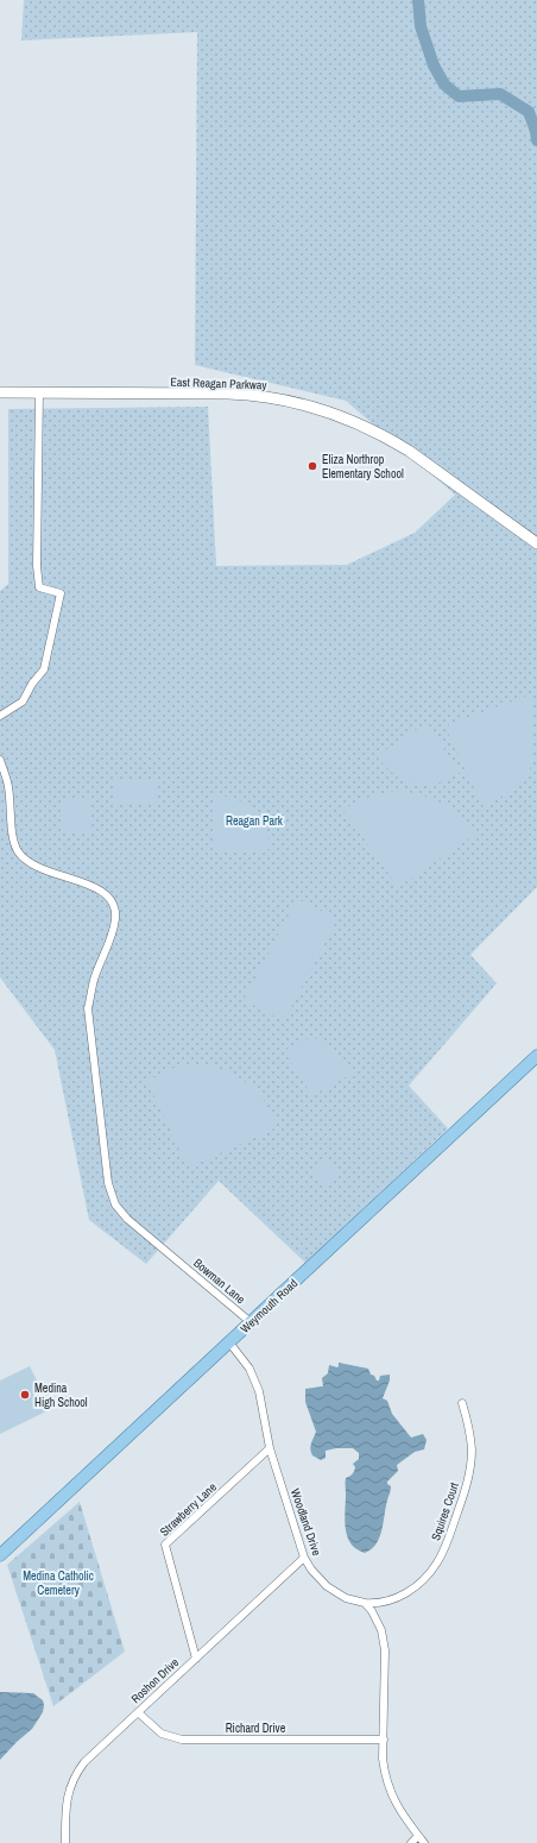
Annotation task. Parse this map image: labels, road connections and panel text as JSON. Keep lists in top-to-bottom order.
{
  "streets": {
    "main road": ["Weymouth Road"],
    "street": [
      "East Reagan Parkway",
      "Bowman Lane",
      "Strawberry Lane",
      "Squires Court",
      "Woodland Drive",
      "Roshon Drive",
      "Richard Drive"
    ]
  },
  "crossings": [
    ["Bowman Lane", "Weymouth Road"],
    ["Weymouth Road", "Woodland Drive"],
    ["Strawberry Lane", "Woodland Drive"],
    ["Strawberry Lane", "Roshon Drive"],
    ["Squires Court", "Woodland Drive"],
    ["Woodland Drive", "Roshon Drive"],
    ["Roshon Drive", "Richard Drive"]
  ],
  "parks": ["Reagan Park", "Medina Catholic Cemetery"],
  "places": ["Eliza Northrop Elementary School", "Medina High School"]
}
